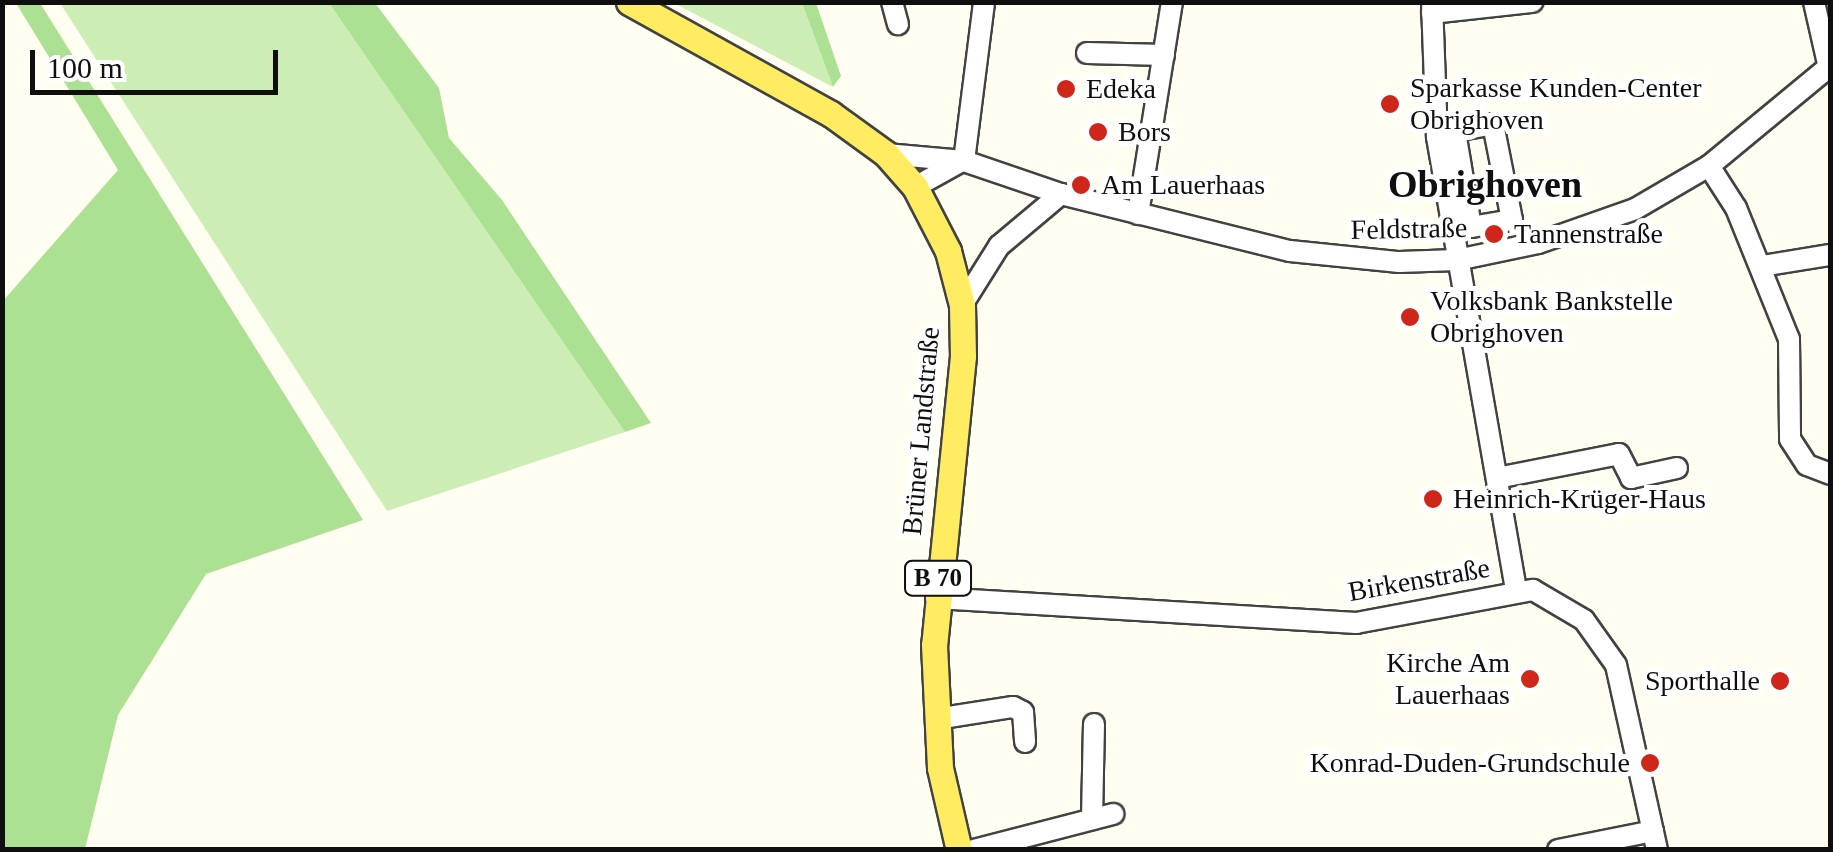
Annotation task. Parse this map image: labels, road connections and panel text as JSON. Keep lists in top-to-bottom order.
{
  "streets": {
    "main road": ["Brüner Landstraße", "B 70"],
    "street": ["Feldstraße", "Birkenstraße"]
  },
  "crossings": [
    ["Feldstraße", "Brüner Landstraße"],
    ["Feldstraße", "Birkenstraße"],
    ["Brüner Landstraße", "Birkenstraße"]
  ],
  "districts": ["Obrighoven"],
  "places": [
    "Edeka",
    "Sparkasse Kunden-Center Obrighoven",
    "Bors",
    "Am Lauerhaas",
    "Tannenstraße",
    "Volksbank Bankstelle Obrighoven",
    "Heinrich-Krüger-Haus",
    "Kirche Am Lauerhaas",
    "Sporthalle",
    "Konrad-Duden-Grundschule"
  ],
  "scale_bar": "100 m"
}
